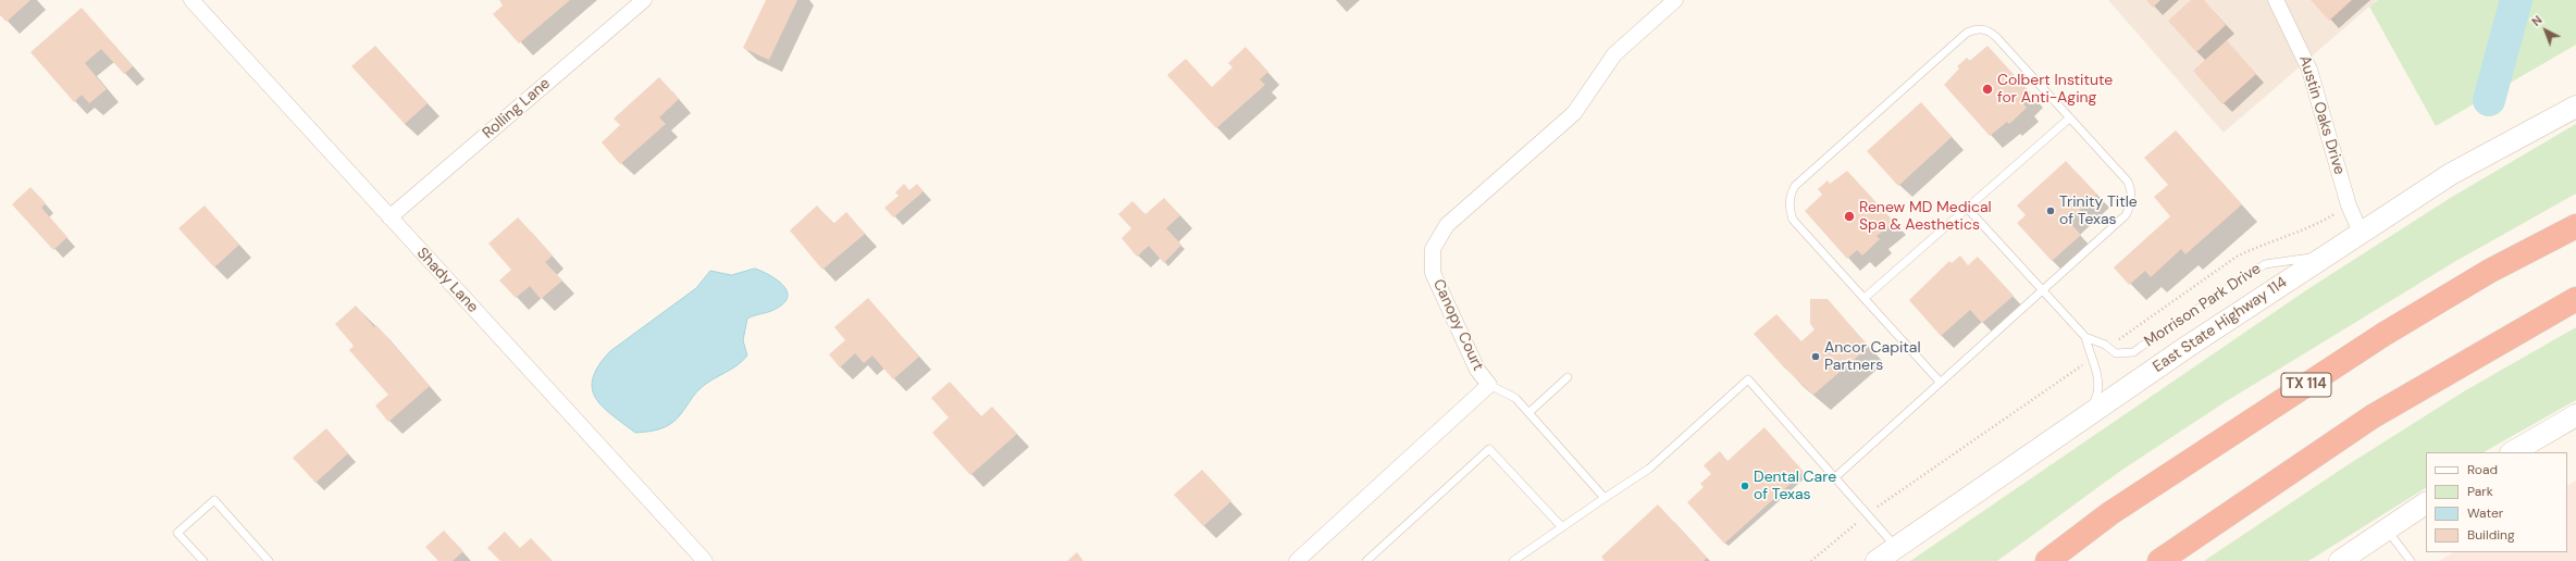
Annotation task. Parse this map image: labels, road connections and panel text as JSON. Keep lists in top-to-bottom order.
{
  "streets": {
    "highway": ["TX 114"],
    "main road": ["East State Highway 114"],
    "street": [
      "Rolling Lane",
      "Austin Oaks Drive",
      "Shady Lane",
      "Canopy Court"
    ],
    "lane": ["Morrison Park Drive"]
  },
  "crossings": [
    ["Rolling Lane", "Shady Lane"],
    ["Austin Oaks Drive", "East State Highway 114"],
    ["Morrison Park Drive", "East State Highway 114"]
  ],
  "places": [
    "Colbert Institute for Anti-Aging",
    "Trinity Title of Texas",
    "Renew MD Medical Spa & Aesthetics",
    "Ancor Capital Partners",
    "Dental Care of Texas"
  ],
  "legend": [
    "Road",
    "Park",
    "Water",
    "Building"
  ],
  "north": "top left"
}
